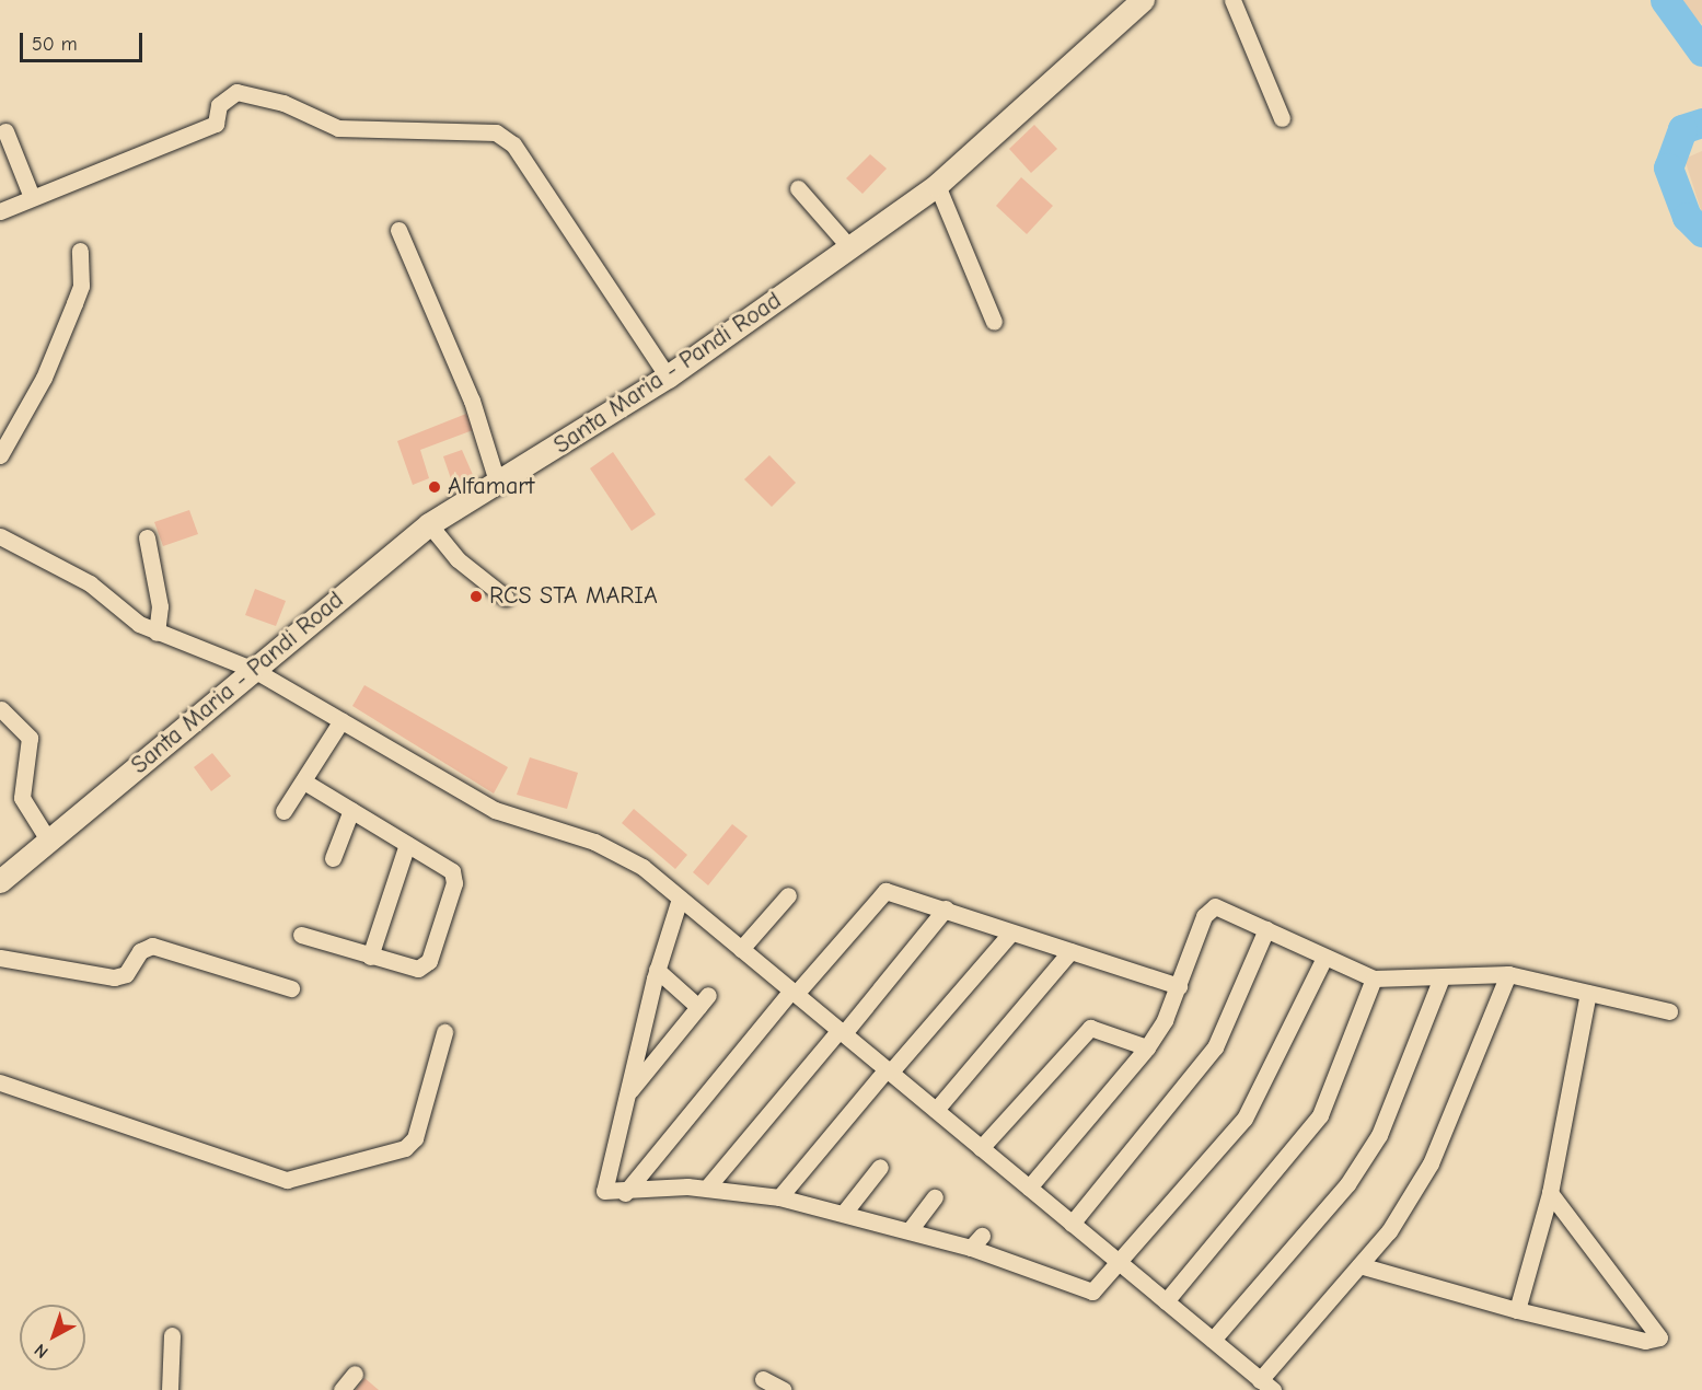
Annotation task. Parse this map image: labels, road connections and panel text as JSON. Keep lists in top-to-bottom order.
{
  "streets": {
    "main road": ["Santa Maria - Pandi Road"]
  },
  "places": ["Alfamart", "RCS STA MARIA"],
  "scale_bar": "50 m",
  "north": "bottom left"
}
